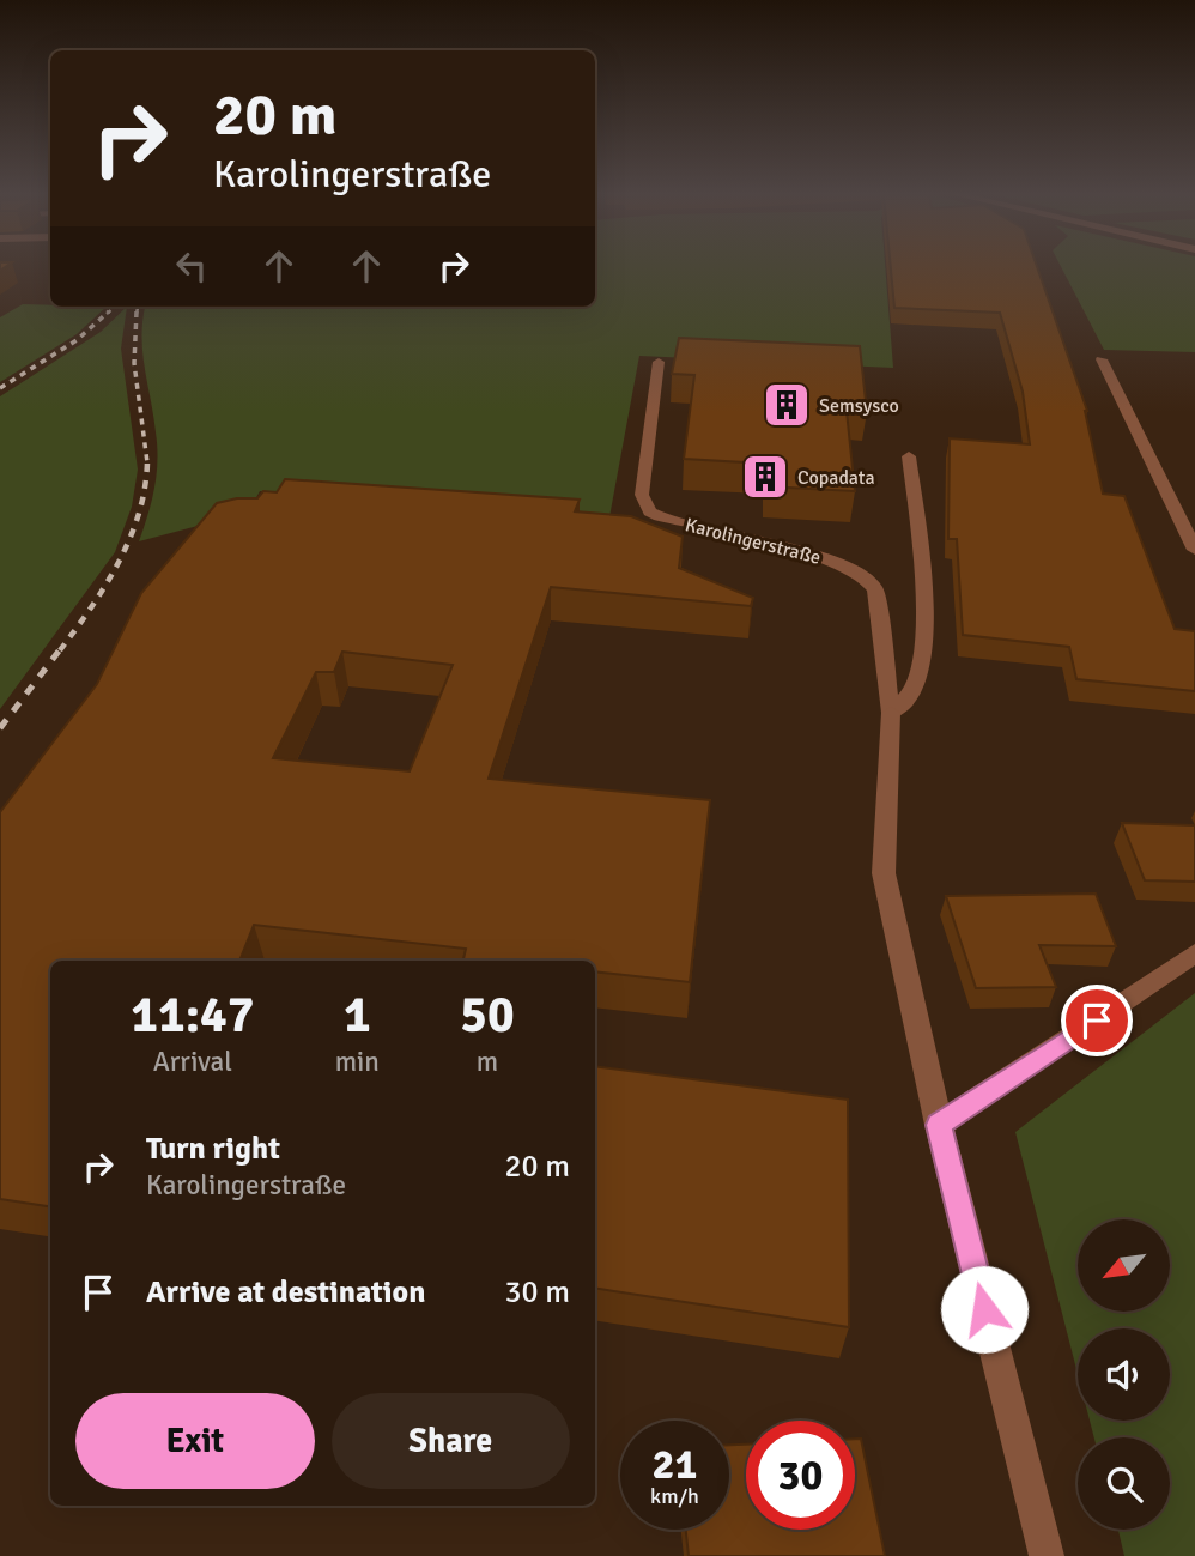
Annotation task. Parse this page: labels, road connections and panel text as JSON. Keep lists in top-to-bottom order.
{
  "streets": {
    "street": ["Karolingerstraße"]
  },
  "places": {
    "building": ["Semsysco", "Copadata"]
  },
  "north": "bottom left",
  "page": {
    "turn": ["20 m", "Karolingerstraße"],
    "eta": [
      "11:47",
      "Arrival",
      "1",
      "min",
      "50",
      "m"
    ],
    "list": [
      {
        "name": "Turn right",
        "note": "Karolingerstraße",
        "value": "20 m"
      },
      {
        "name": "Arrive at destination",
        "value": "30 m"
      }
    ],
    "buttons": ["Exit", "Share"],
    "speed": "21 km/h",
    "limit": "30"
  }
}
